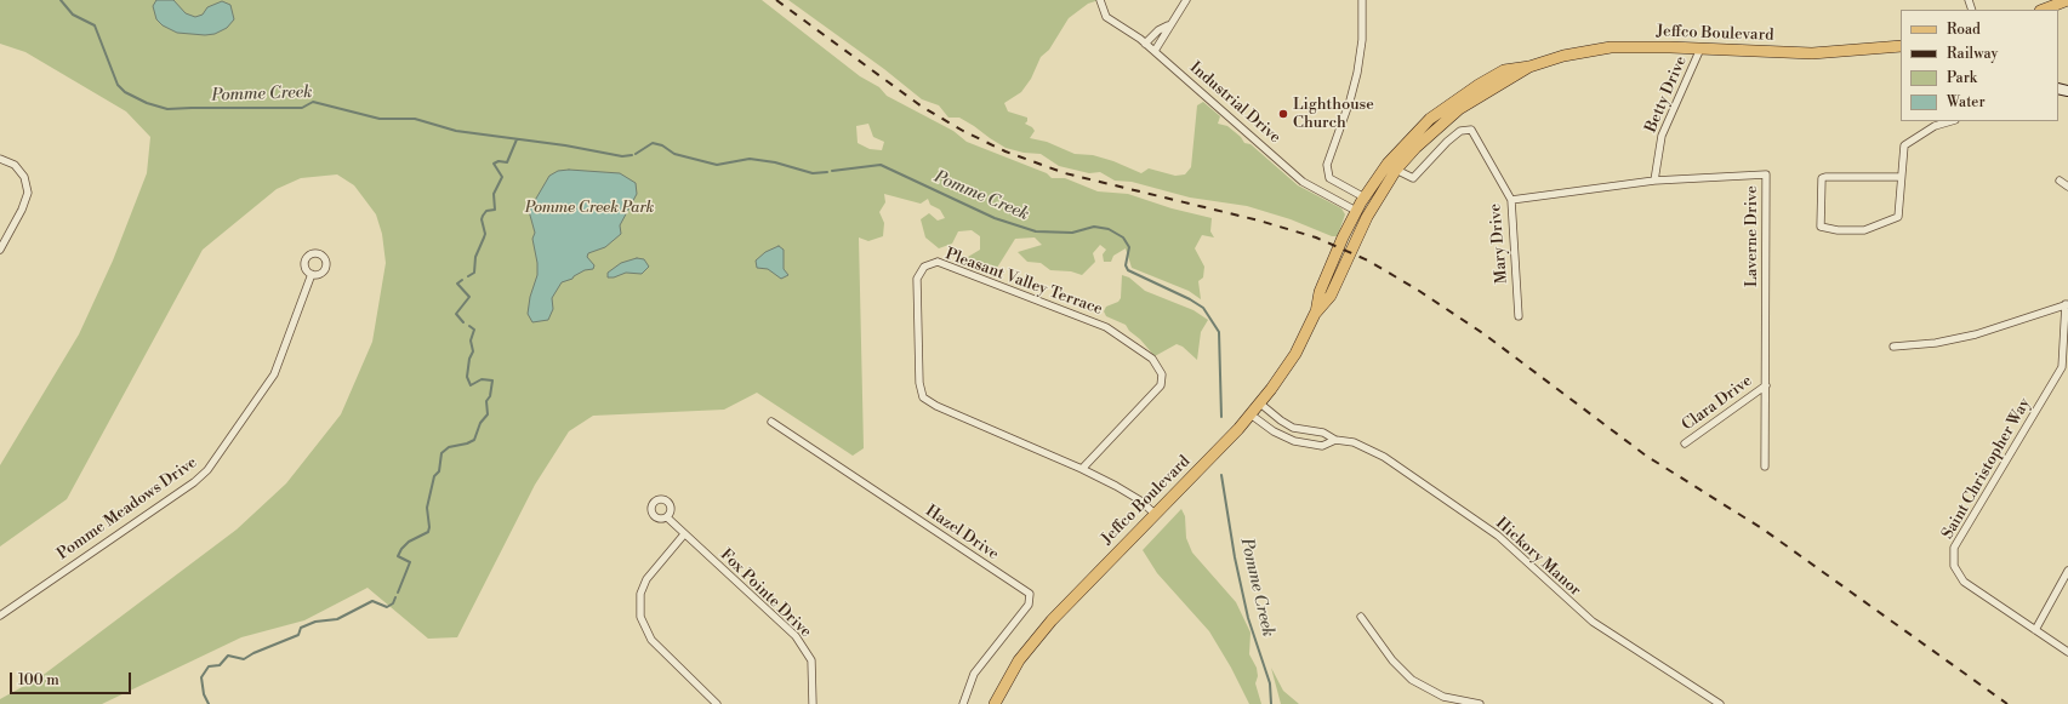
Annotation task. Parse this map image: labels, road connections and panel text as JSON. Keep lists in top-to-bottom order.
{
  "streets": {
    "main road": ["Jeffco Boulevard"],
    "street": [
      "Betty Drive",
      "Industrial Drive",
      "Laverne Drive",
      "Mary Drive",
      "Pleasant Valley Terrace",
      "Clara Drive",
      "Saint Christopher Way",
      "Pomme Meadows Drive",
      "Hazel Drive",
      "Hickory Manor",
      "Fox Pointe Drive"
    ]
  },
  "crossings": [
    ["Jeffco Boulevard", "Betty Drive"],
    ["Jeffco Boulevard", "Industrial Drive"],
    ["Jeffco Boulevard", "Mary Drive"],
    ["Jeffco Boulevard", "Pleasant Valley Terrace"],
    ["Jeffco Boulevard", "Hickory Manor"],
    ["Betty Drive", "Laverne Drive"],
    ["Laverne Drive", "Mary Drive"],
    ["Laverne Drive", "Clara Drive"]
  ],
  "water": ["Pomme Creek"],
  "parks": ["Pomme Creek Park"],
  "places": ["Lighthouse Church"],
  "legend": [
    "Road",
    "Railway",
    "Park",
    "Water"
  ],
  "scale_bar": "100 m"
}
